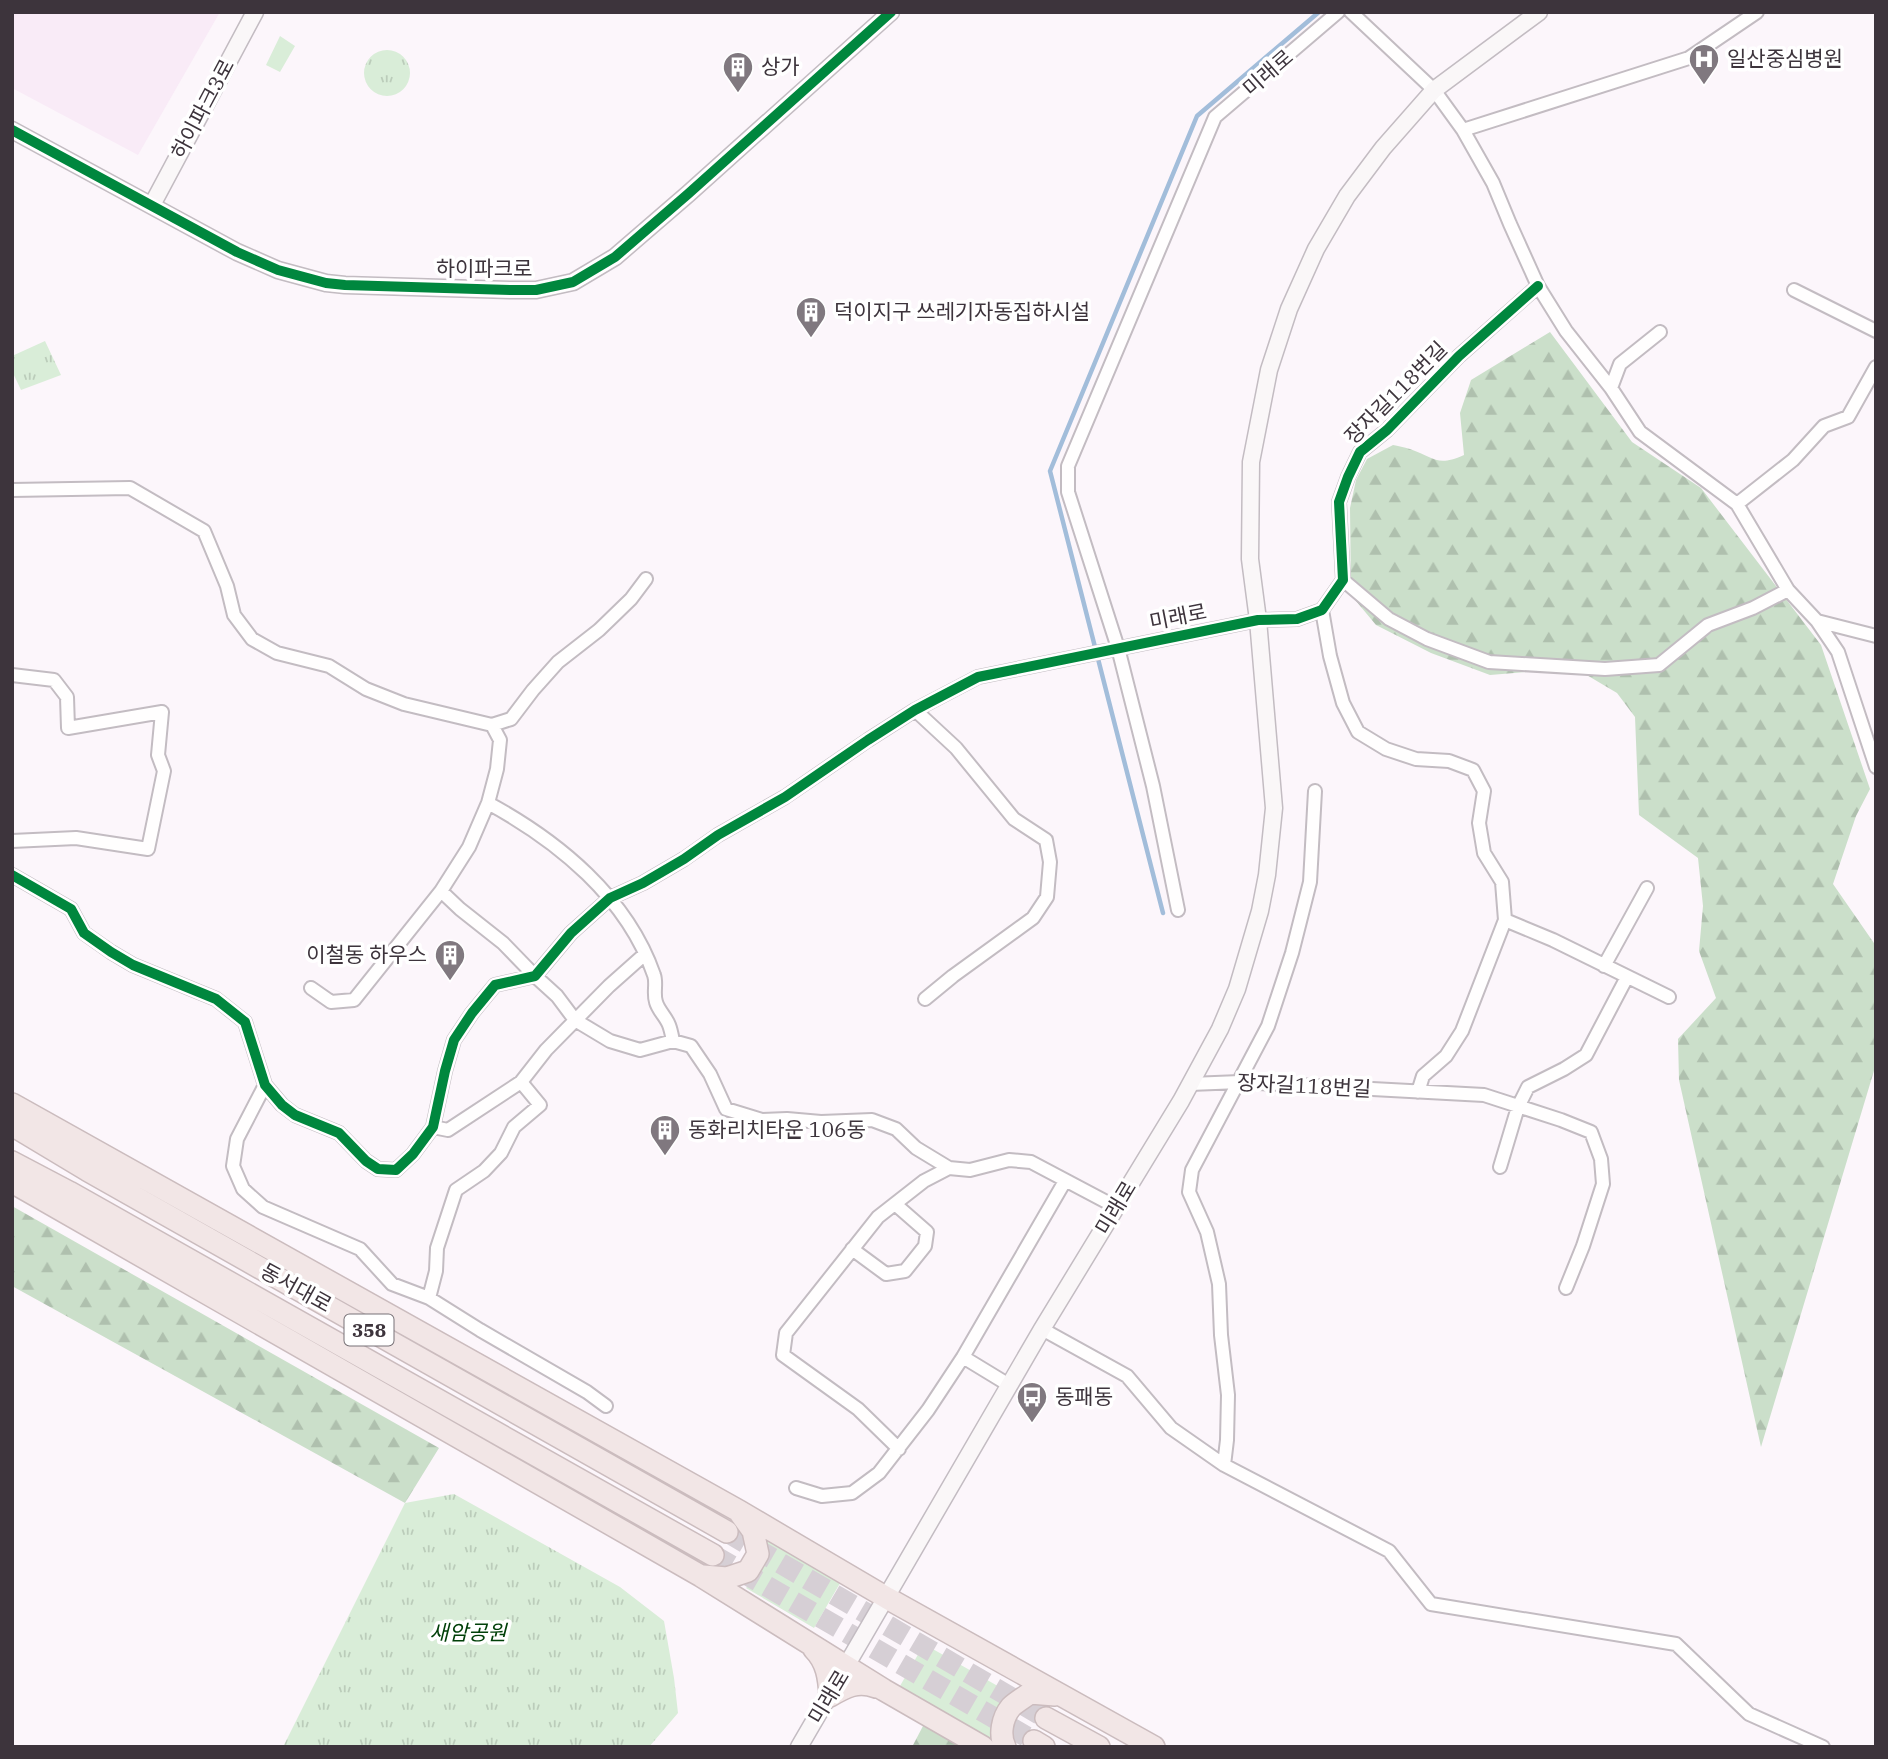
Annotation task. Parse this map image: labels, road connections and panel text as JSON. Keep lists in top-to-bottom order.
{
  "streets": {
    "highway": ["동서대로", "358"],
    "street": [
      "미래로",
      "하이파크3로",
      "하이파크로",
      "장자길118번길"
    ]
  },
  "crossings": [
    ["미래로", "장자길118번길"],
    ["하이파크3로", "하이파크로"]
  ],
  "parks": ["새암공원"],
  "places": {
    "hospital": ["일산중심병원"],
    "building": [
      "상가",
      "덕이지구 쓰레기자동집하시설",
      "이철동 하우스",
      "동화리치타운 106동"
    ],
    "bus stop": ["동패동"]
  }
}
